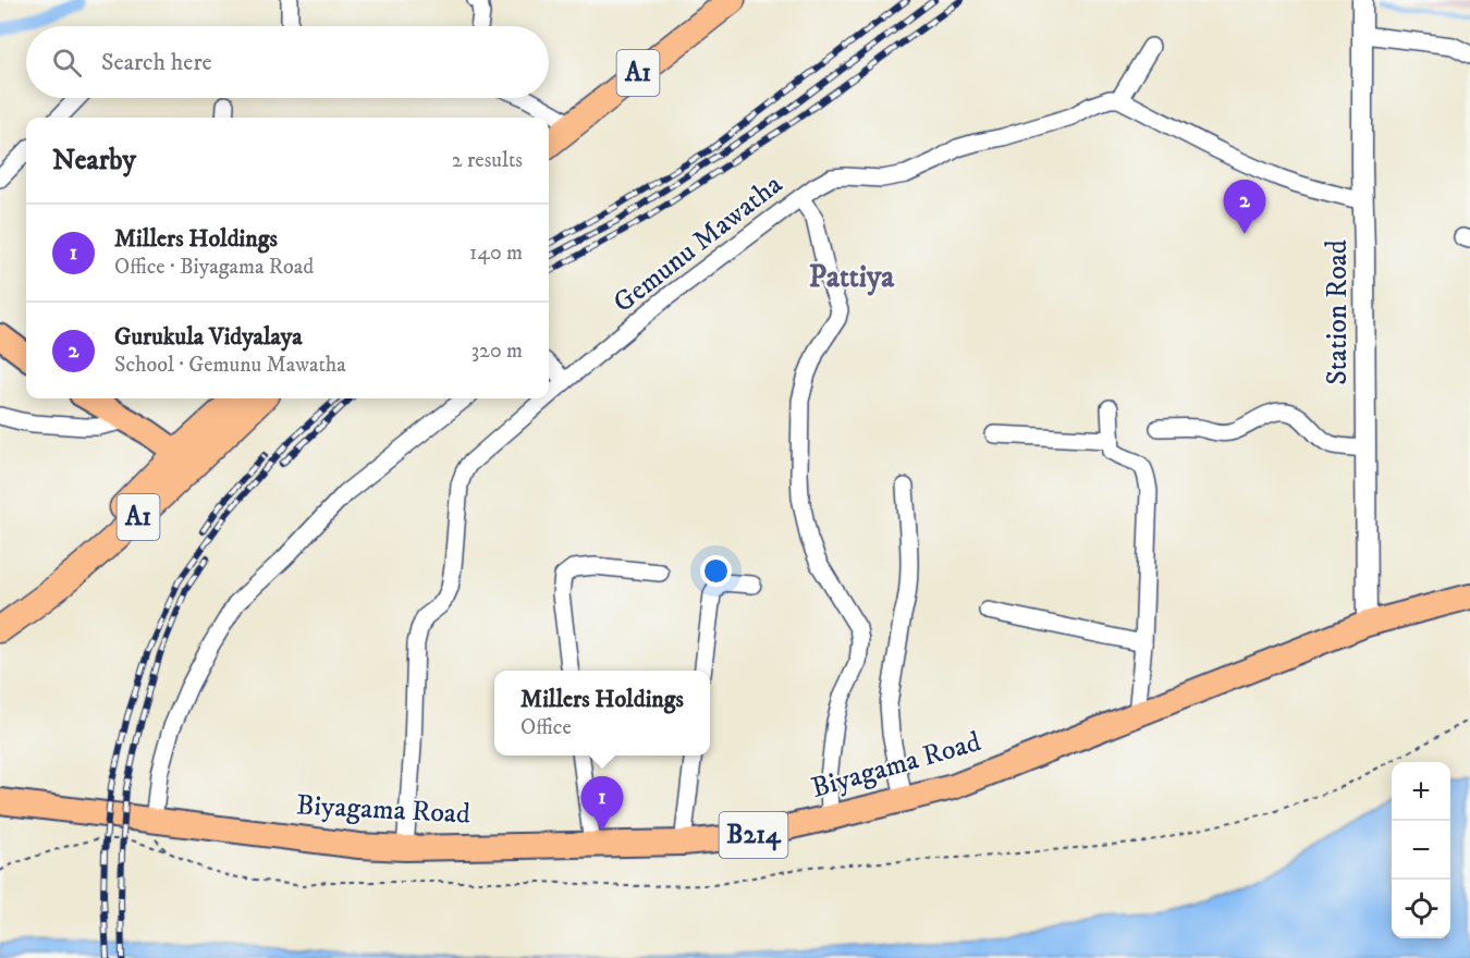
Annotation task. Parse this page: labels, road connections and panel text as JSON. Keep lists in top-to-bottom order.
{
  "streets": {
    "highway": ["A1"],
    "main road": ["Biyagama Road", "B214"],
    "street": ["Gemunu Mawatha", "Station Road"]
  },
  "crossings": [
    ["Gemunu Mawatha", "Biyagama Road"],
    ["Station Road", "Biyagama Road"]
  ],
  "districts": ["Pattiya"],
  "page": {
    "search": "Search here",
    "heading": ["Nearby", "2 results"],
    "pins": ["2", "1"],
    "list": [
      {
        "mark": "1",
        "name": "Millers Holdings",
        "note": "Office · Biyagama Road",
        "value": "140 m"
      },
      {
        "mark": "2",
        "name": "Gurukula Vidyalaya",
        "note": "School · Gemunu Mawatha",
        "value": "320 m"
      }
    ],
    "popup": ["Millers Holdings", "Office"],
    "map_buttons": ["+", "−"]
  }
}
